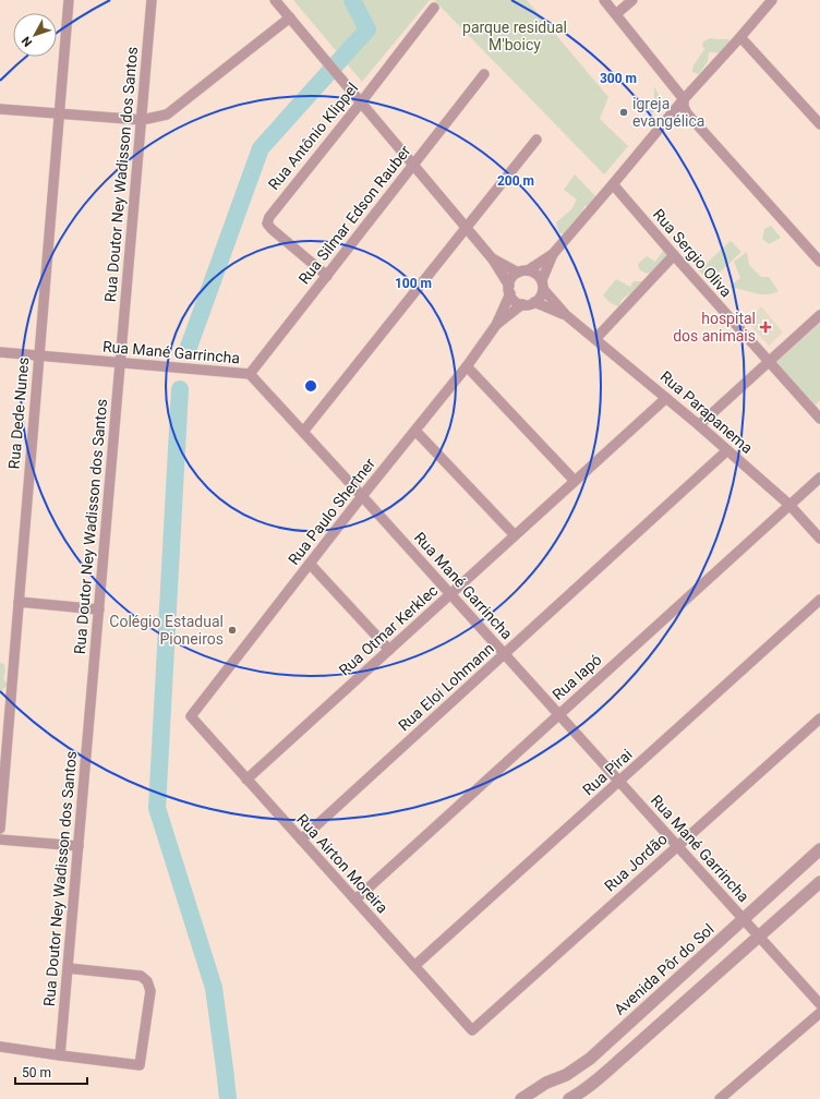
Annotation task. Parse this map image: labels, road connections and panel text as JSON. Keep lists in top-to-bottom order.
{
  "streets": {
    "street": [
      "Rua Antônio Klippel",
      "Rua Doutor Ney Wadisson dos Santos",
      "Rua Silmar Edson Rauber",
      "Rua Sergio Oliva",
      "Rua Mané Garrincha",
      "Rua Parapanema",
      "Rua Dede Nunes",
      "Rua Paulo Shertner",
      "Rua Otmar Kerklec",
      "Rua Iapó",
      "Rua Eloi Lohmann",
      "Rua Pirai",
      "Rua Jordão",
      "Rua Airton Moreira",
      "Avenida Pôr do Sol"
    ]
  },
  "crossings": [
    ["Rua Antônio Klippel", "Rua Silmar Edson Rauber"],
    ["Rua Doutor Ney Wadisson dos Santos", "Rua Mané Garrincha"],
    ["Rua Silmar Edson Rauber", "Rua Mané Garrincha"],
    ["Rua Mané Garrincha", "Rua Dede Nunes"],
    ["Rua Mané Garrincha", "Rua Paulo Shertner"],
    ["Rua Mané Garrincha", "Rua Otmar Kerklec"],
    ["Rua Mané Garrincha", "Rua Iapó"],
    ["Rua Mané Garrincha", "Rua Eloi Lohmann"],
    ["Rua Mané Garrincha", "Rua Pirai"],
    ["Rua Mané Garrincha", "Rua Jordão"],
    ["Rua Mané Garrincha", "Avenida Pôr do Sol"],
    ["Rua Parapanema", "Rua Paulo Shertner"],
    ["Rua Parapanema", "Rua Otmar Kerklec"],
    ["Rua Parapanema", "Rua Iapó"],
    ["Rua Parapanema", "Rua Eloi Lohmann"],
    ["Rua Paulo Shertner", "Rua Airton Moreira"],
    ["Rua Otmar Kerklec", "Rua Airton Moreira"],
    ["Rua Iapó", "Rua Airton Moreira"],
    ["Rua Eloi Lohmann", "Rua Airton Moreira"],
    ["Rua Pirai", "Rua Airton Moreira"],
    ["Rua Jordão", "Rua Airton Moreira"]
  ],
  "parks": ["parque residual M'boicy"],
  "places": {
    "other": ["igreja evangélica", "Colégio Estadual Pioneiros"],
    "health": ["hospital dos animais"]
  },
  "scale_bar": "50 m",
  "north": "bottom left",
  "rings": ["300 m", "200 m", "100 m"]
}
